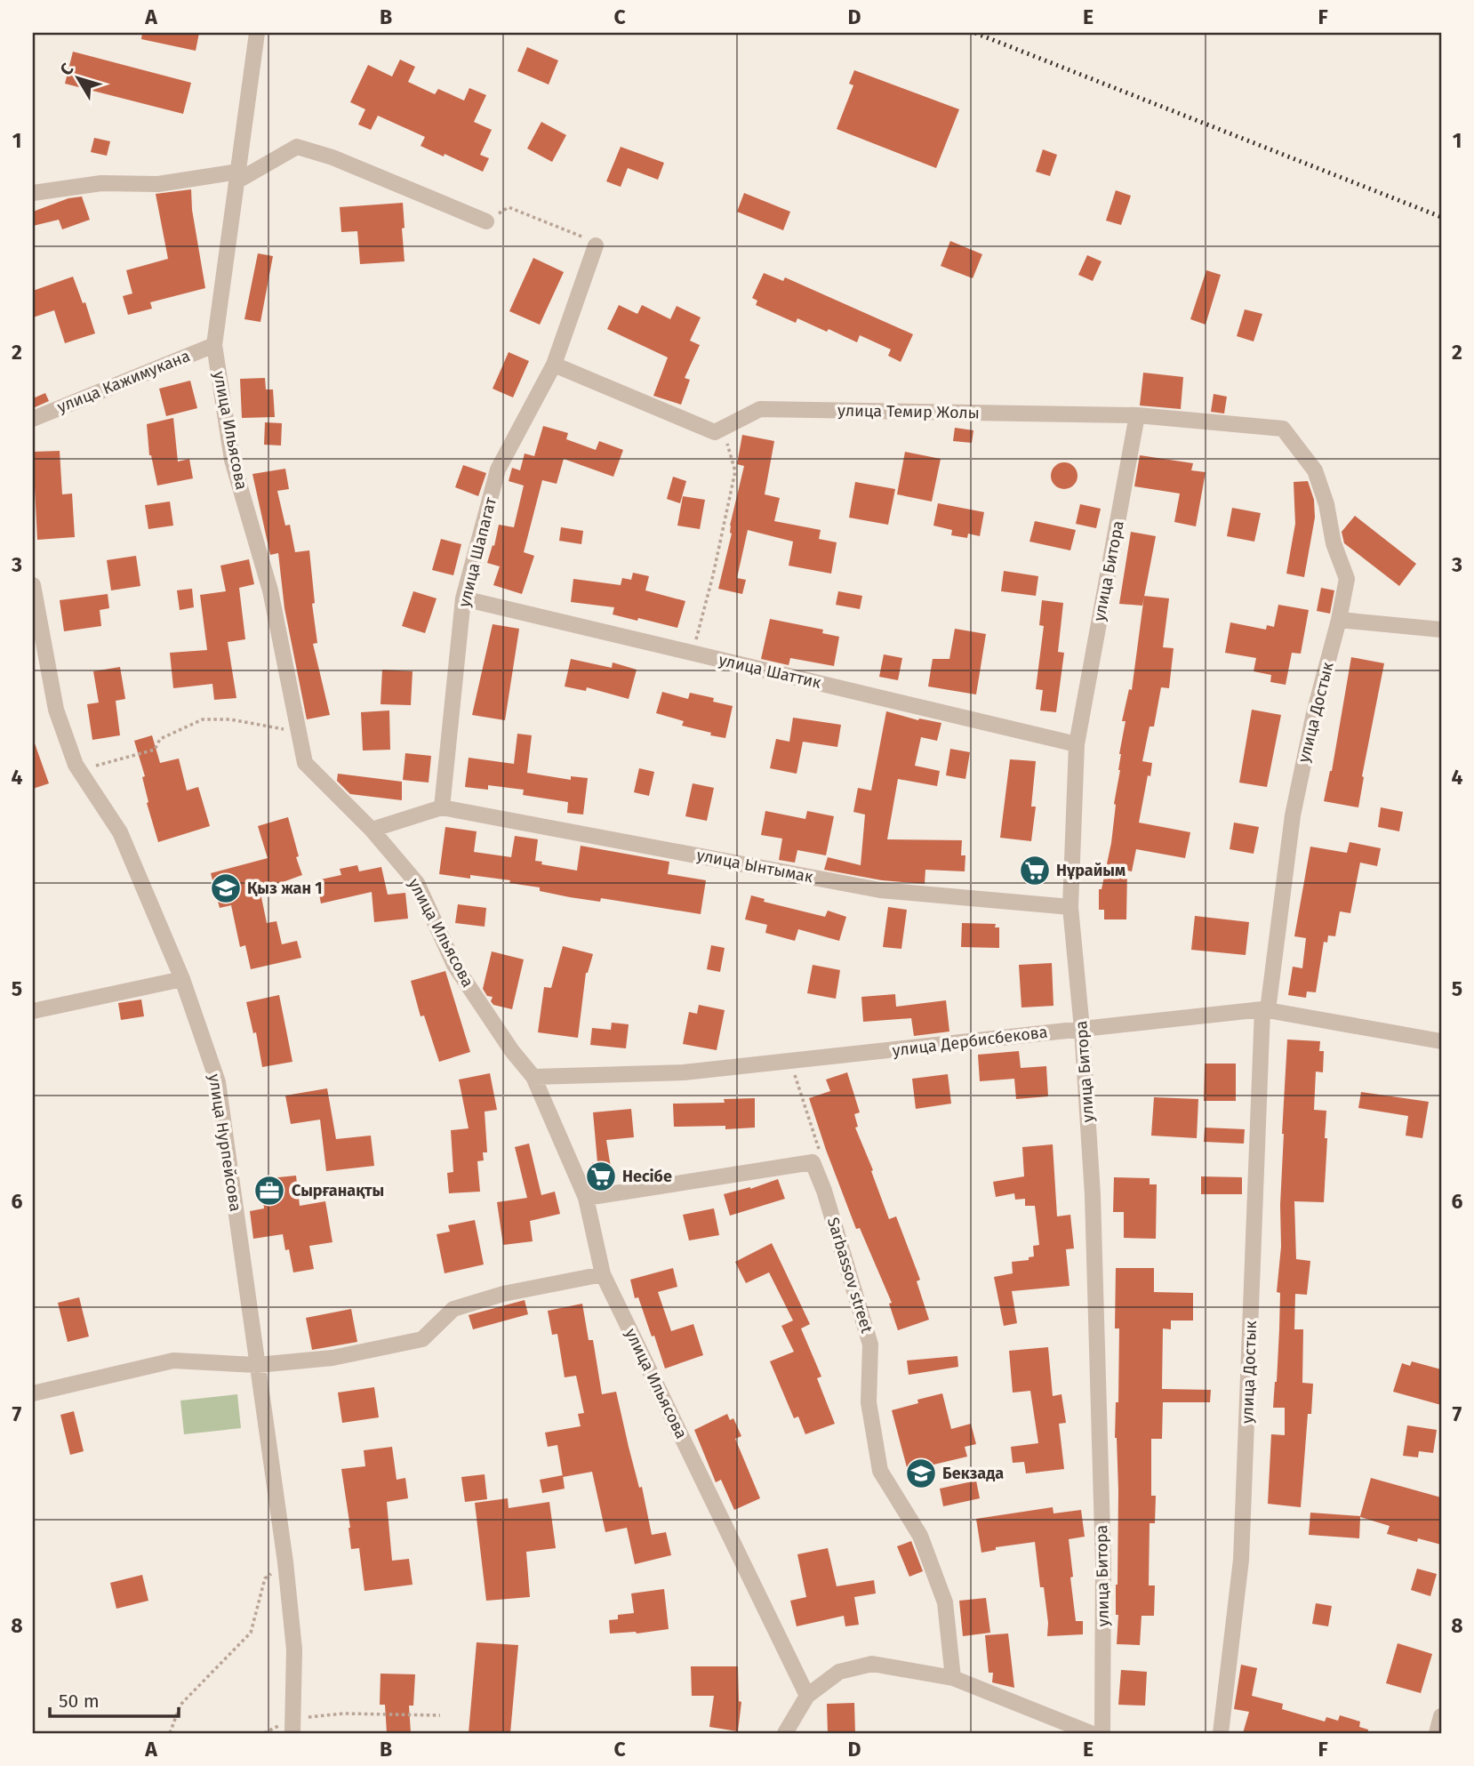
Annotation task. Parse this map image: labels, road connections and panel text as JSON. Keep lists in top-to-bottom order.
{
  "streets": {
    "street": [
      "улица Кажимукана",
      "улица Темир Жолы",
      "улица Ильясова",
      "улица Шапагат",
      "улица Битора",
      "улица Шаттик",
      "улица Достык",
      "улица Ынтымак",
      "улица Дербисбекова",
      "улица Нурпейсова",
      "Sarbassov street"
    ]
  },
  "crossings": [
    ["улица Кажимукана", "улица Ильясова"],
    ["улица Темир Жолы", "улица Битора"],
    ["улица Темир Жолы", "улица Достык"],
    ["улица Ильясова", "улица Дербисбекова"],
    ["улица Шапагат", "улица Шаттик"],
    ["улица Шапагат", "улица Ынтымак"],
    ["улица Битора", "улица Шаттик"],
    ["улица Битора", "улица Ынтымак"],
    ["улица Битора", "улица Дербисбекова"],
    ["улица Достык", "улица Дербисбекова"]
  ],
  "places": {
    "supermarket": ["Нұрайым", "Несібе"],
    "school or university": ["Қыз жан 1", "Бекзада"],
    "office": ["Сырғанақты"]
  },
  "scale_bar": "50 m",
  "north": "top left",
  "grid": {
    "columns": [
      "A",
      "B",
      "C",
      "D",
      "E",
      "F"
    ],
    "rows": [
      "1",
      "2",
      "3",
      "4",
      "5",
      "6",
      "7",
      "8"
    ]
  }
}
